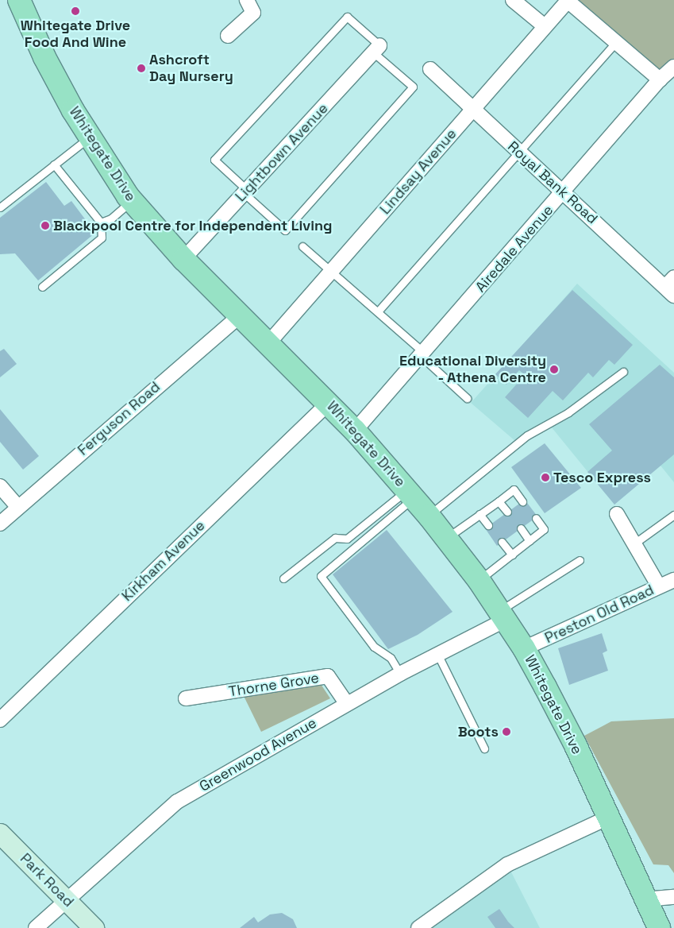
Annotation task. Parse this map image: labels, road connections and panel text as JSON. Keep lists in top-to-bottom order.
{
  "streets": {
    "main road": ["Whitegate Drive", "Park Road"],
    "street": [
      "Lightbown Avenue",
      "Lindsay Avenue",
      "Royal Bank Road",
      "Airedale Avenue",
      "Ferguson Road",
      "Kirkham Avenue",
      "Preston Old Road",
      "Thorne Grove",
      "Greenwood Avenue"
    ]
  },
  "crossings": [
    ["Lightbown Avenue", "Whitegate Drive"],
    ["Whitegate Drive", "Lindsay Avenue"],
    ["Whitegate Drive", "Airedale Avenue"],
    ["Whitegate Drive", "Ferguson Road"],
    ["Whitegate Drive", "Kirkham Avenue"],
    ["Whitegate Drive", "Preston Old Road"],
    ["Whitegate Drive", "Greenwood Avenue"],
    ["Lindsay Avenue", "Royal Bank Road"],
    ["Royal Bank Road", "Airedale Avenue"],
    ["Thorne Grove", "Greenwood Avenue"],
    ["Greenwood Avenue", "Park Road"]
  ],
  "places": [
    "Whitegate Drive Food And Wine",
    "Ashcroft Day Nursery",
    "Blackpool Centre for Independent Living",
    "Educational Diversity - Athena Centre",
    "Tesco Express",
    "Boots"
  ]
}
